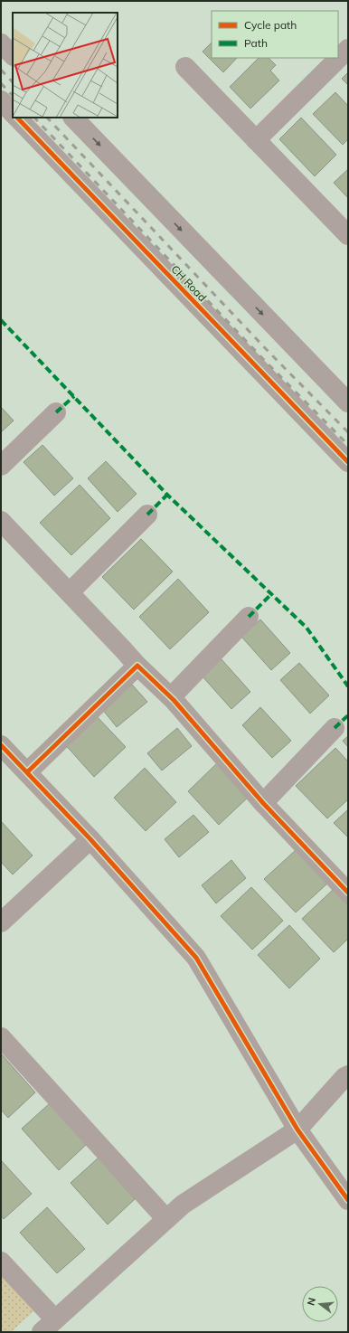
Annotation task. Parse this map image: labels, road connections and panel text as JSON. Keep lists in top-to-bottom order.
{
  "streets": {
    "street": ["CH Road"]
  },
  "legend": ["Cycle path", "Path"],
  "north": "left"
}
